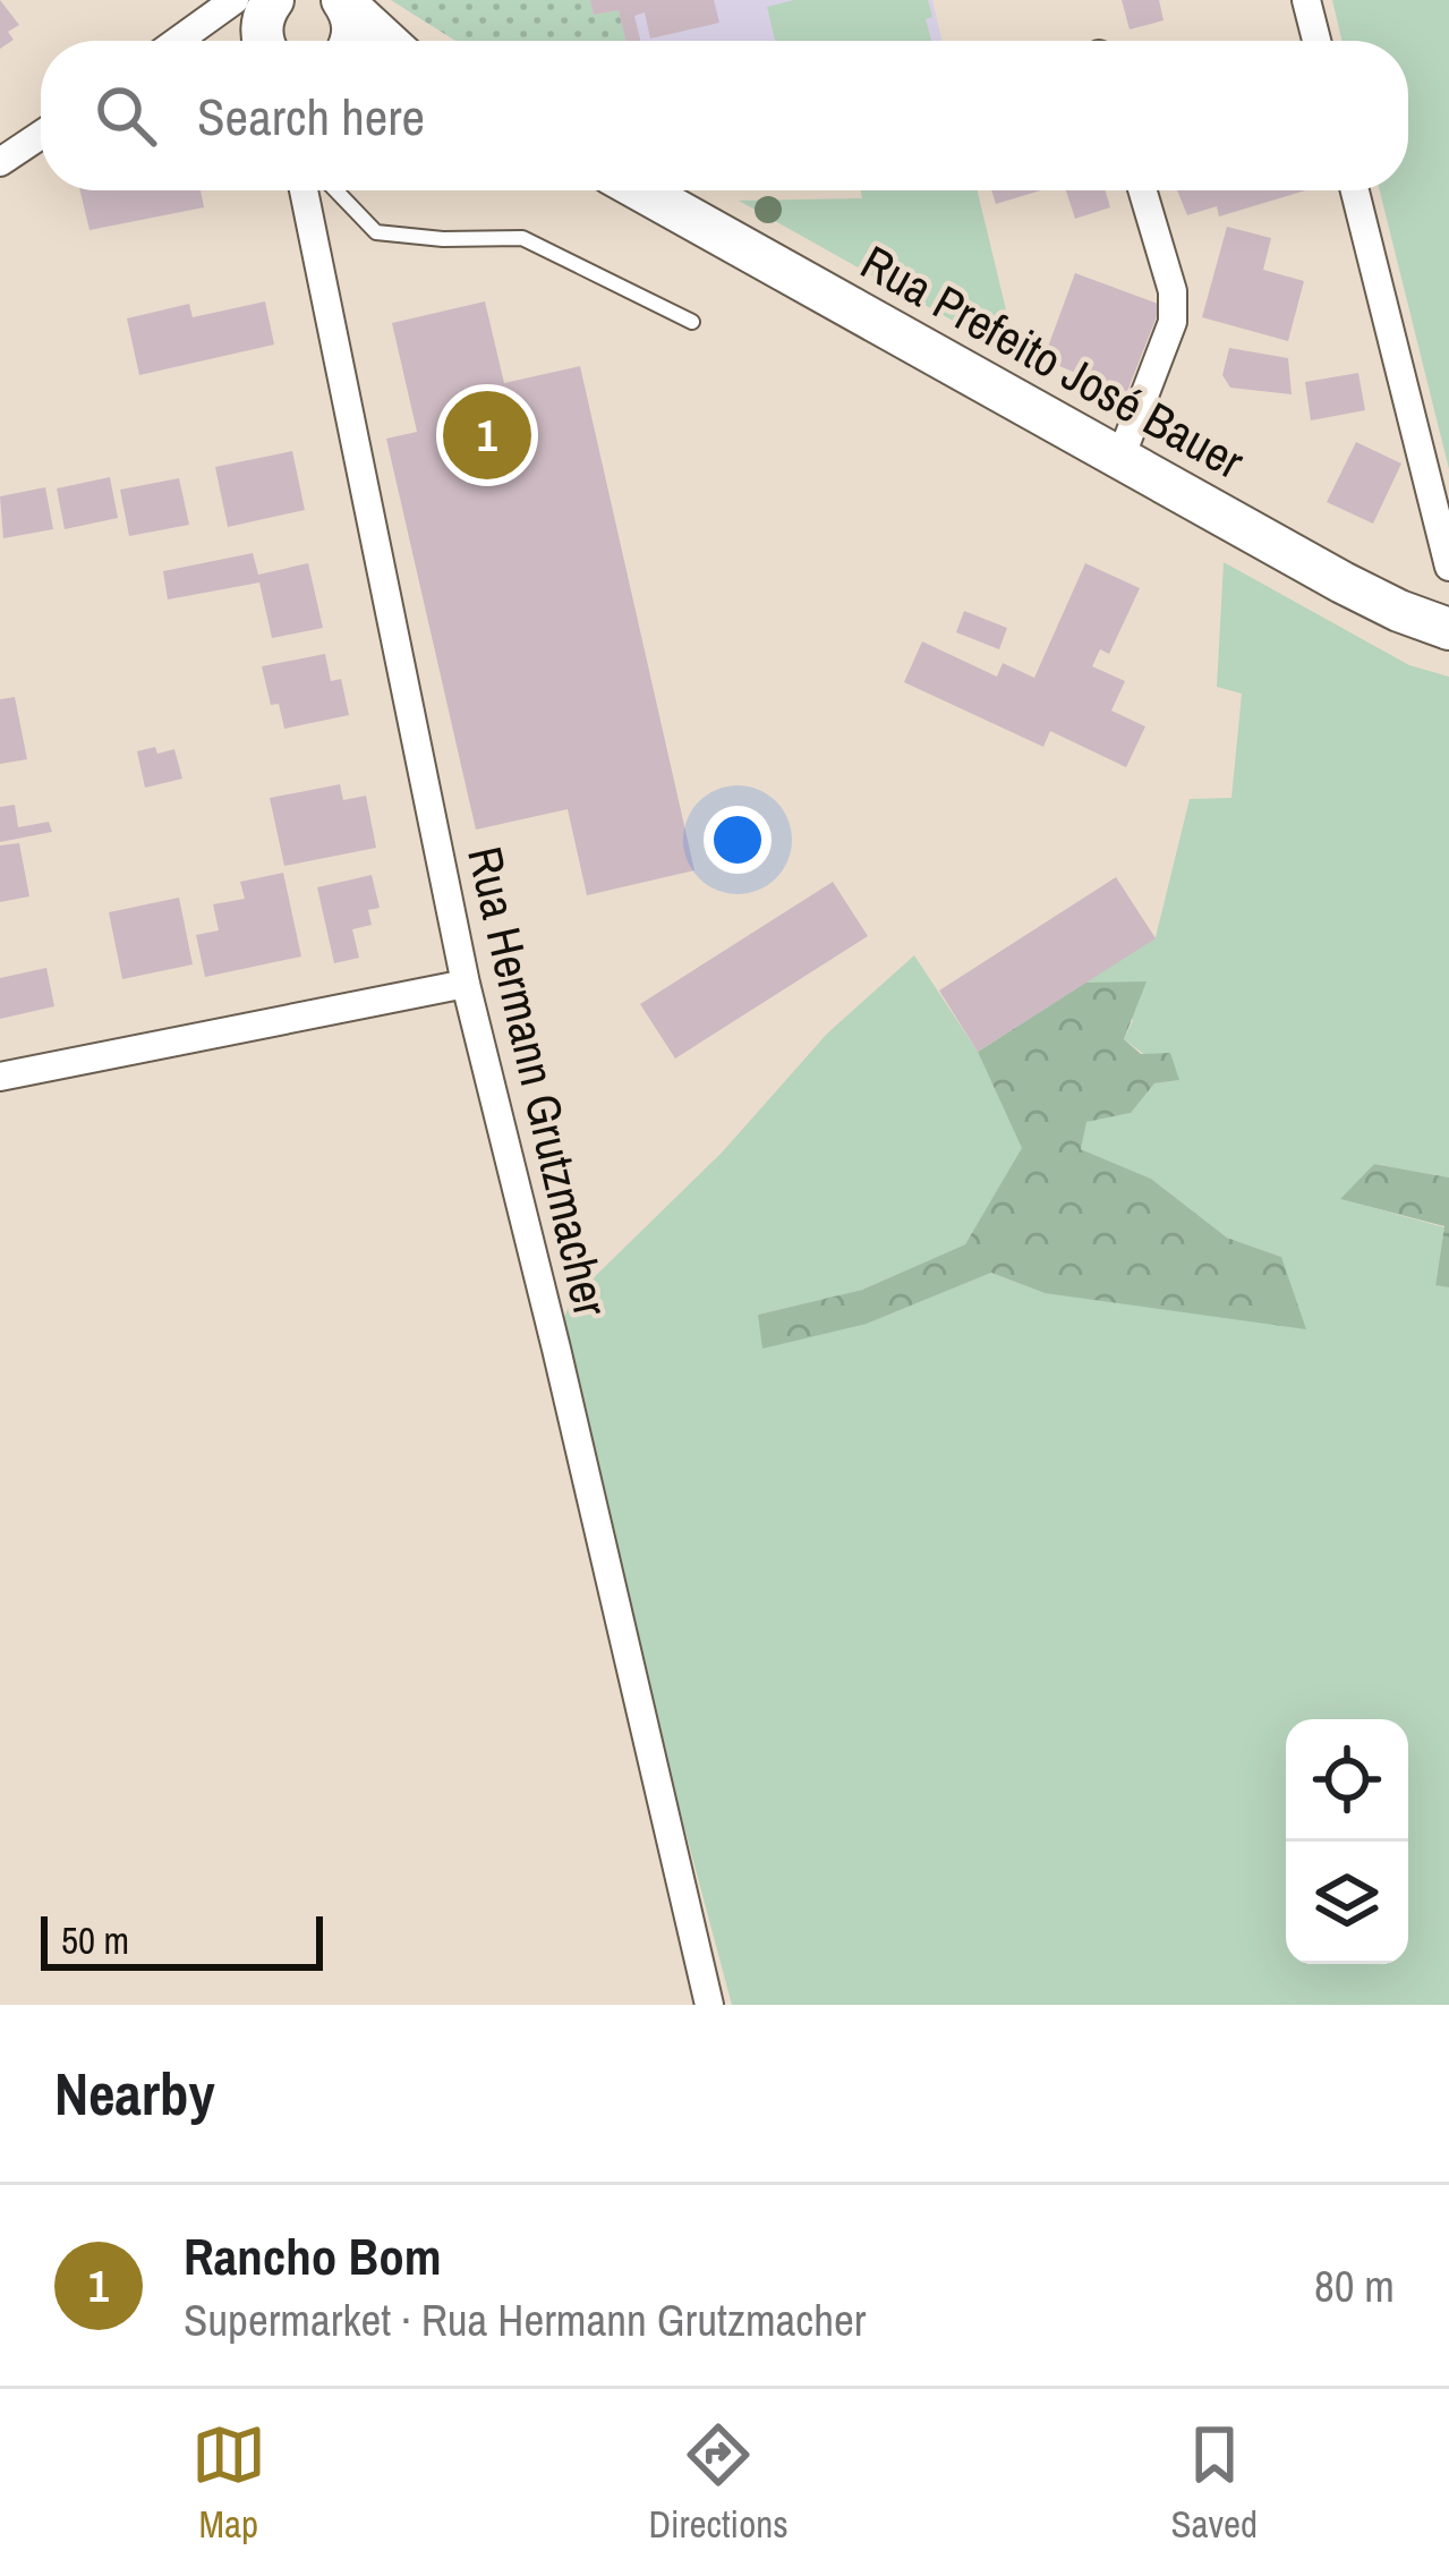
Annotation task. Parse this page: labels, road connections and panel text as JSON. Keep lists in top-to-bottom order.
{
  "streets": {
    "street": ["Rua Prefeito José Bauer", "Rua Hermann Grutzmacher"]
  },
  "scale_bar": "50 m",
  "page": {
    "search": "Search here",
    "pins": "1",
    "scale": "50 m",
    "heading": "Nearby",
    "list": [
      {
        "mark": "1",
        "name": "Rancho Bom",
        "note": "Supermarket · Rua Hermann Grutzmacher",
        "value": "80 m"
      }
    ],
    "nav": ["Map", "Directions", "Saved"]
  }
}
